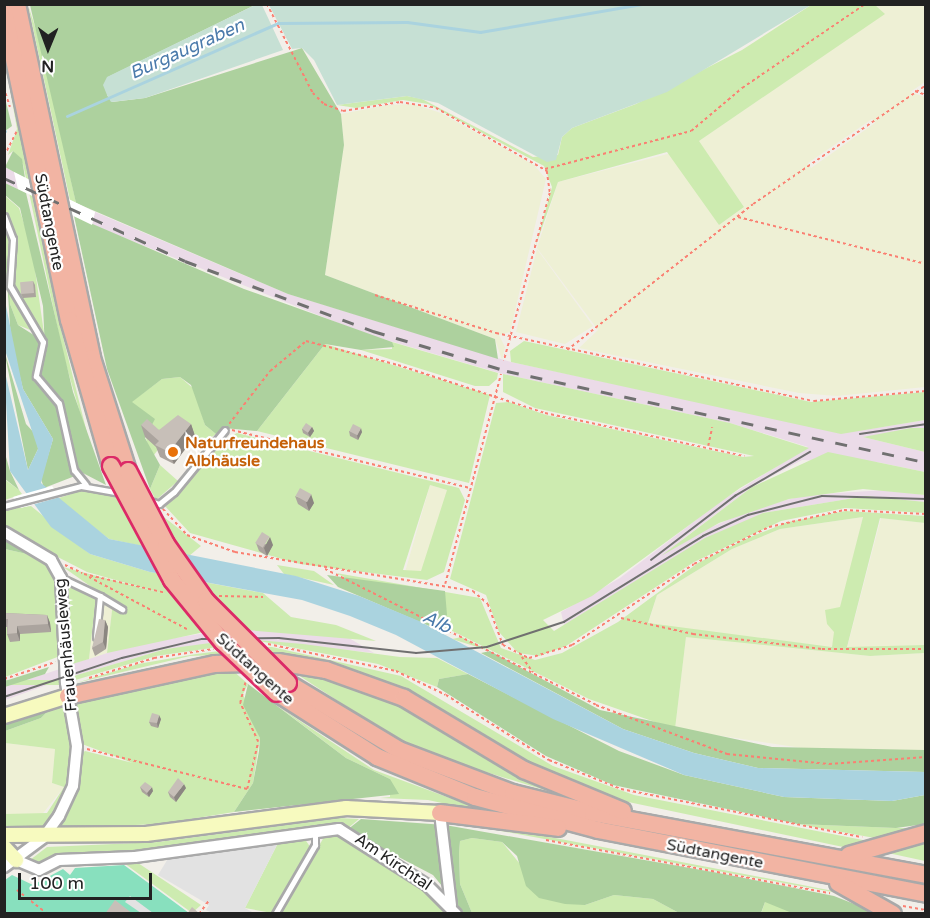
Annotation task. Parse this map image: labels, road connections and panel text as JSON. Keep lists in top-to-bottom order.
{
  "streets": {
    "highway": ["Südtangente"],
    "street": ["Frauenhäusleweg", "Am Kirchtal"]
  },
  "water": ["Burgaugraben", "Alb"],
  "places": ["Naturfreundehaus Albhäusle"],
  "scale_bar": "100 m",
  "north": "bottom"
}
